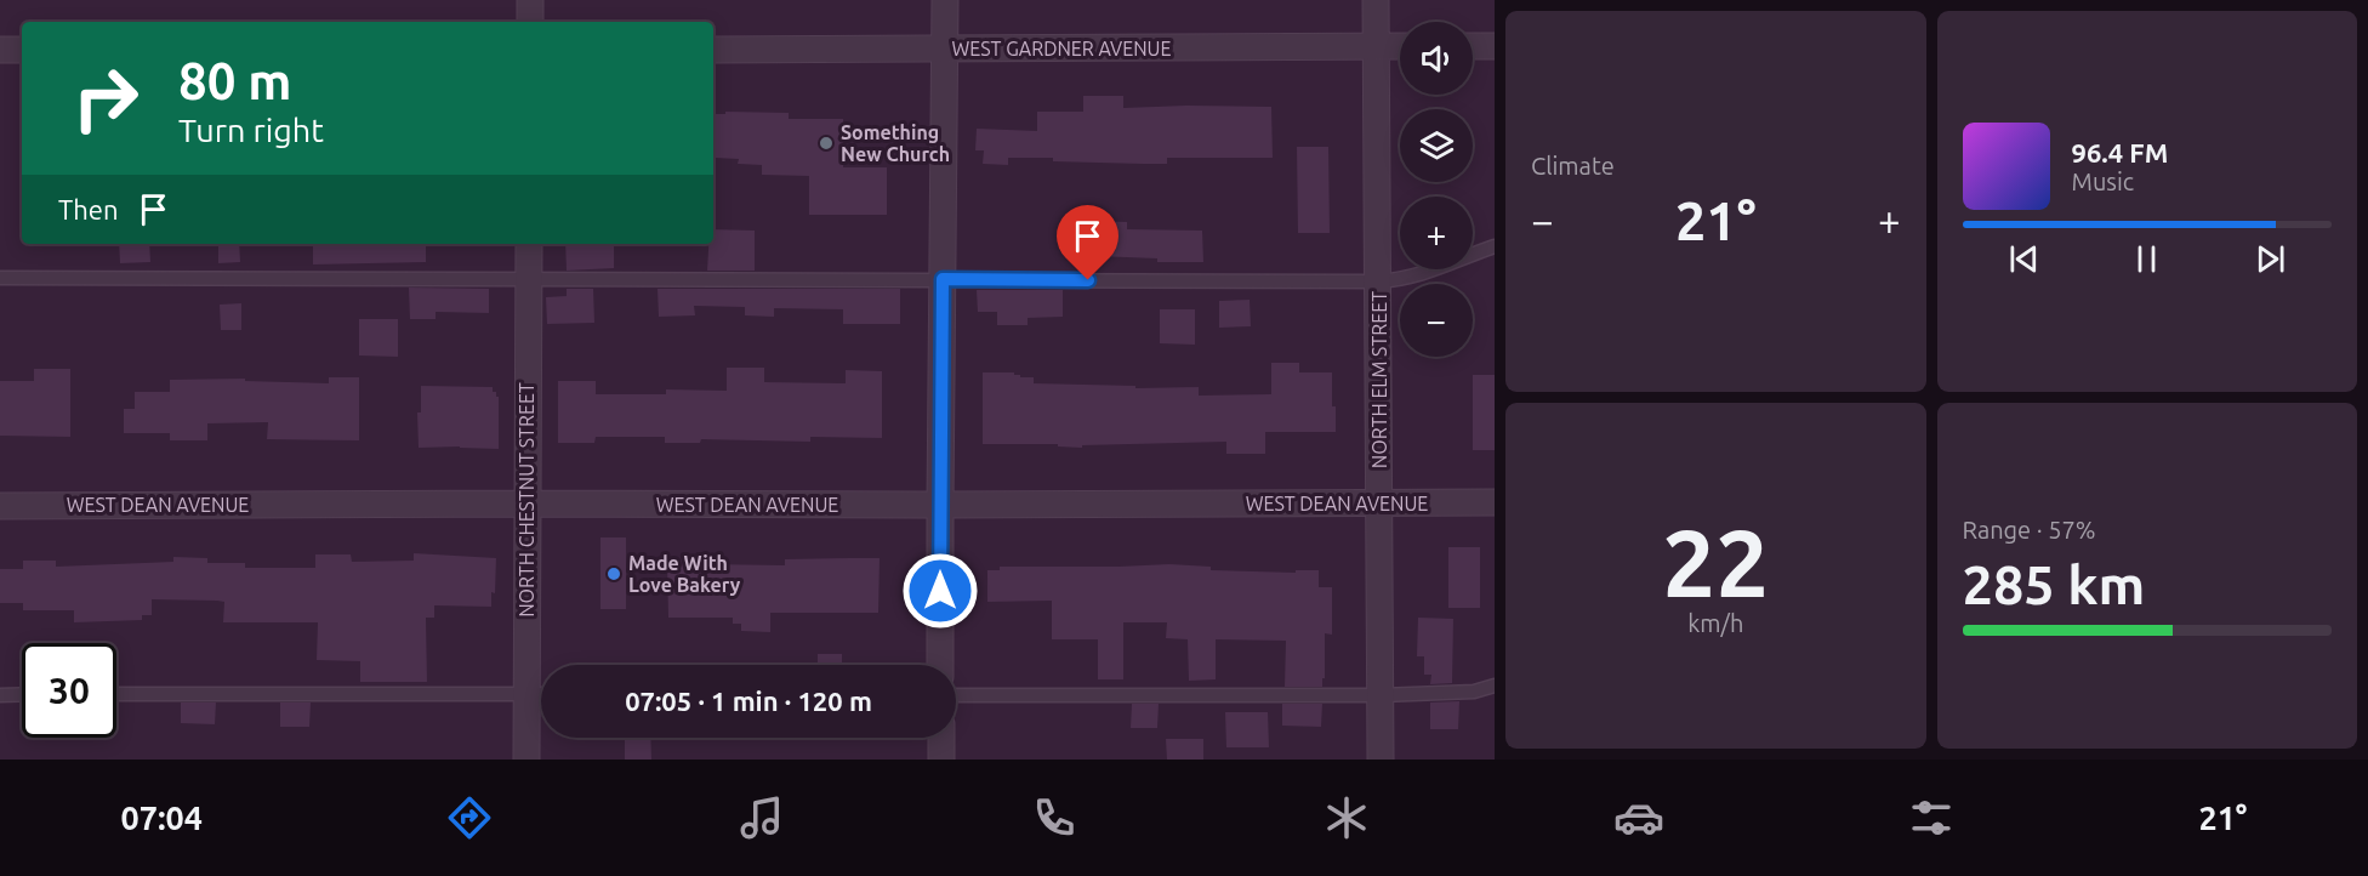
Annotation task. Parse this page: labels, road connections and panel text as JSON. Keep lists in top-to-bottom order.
{
  "streets": {
    "street": [
      "WEST GARDNER AVENUE",
      "NORTH ELM STREET",
      "NORTH CHESTNUT STREET",
      "WEST DEAN AVENUE"
    ]
  },
  "crossings": [
    ["WEST GARDNER AVENUE", "NORTH ELM STREET"],
    ["NORTH ELM STREET", "WEST DEAN AVENUE"],
    ["NORTH CHESTNUT STREET", "WEST DEAN AVENUE"]
  ],
  "places": ["Something New Church", "Made With Love Bakery"],
  "page": {
    "tile": [
      "Climate",
      ["22", "km/h"],
      ["Range · 57%", "285 km"]
    ],
    "map_buttons": ["+", "−"],
    "turn": ["80 m", "Turn right"],
    "song": ["96.4 FM", "Music"],
    "then": "Then",
    "heat": ["−", "21°", "+"],
    "limit": "30",
    "trip": "07:05 · 1 min · 120 m",
    "tabs": ["07:04", "21°"]
  }
}
